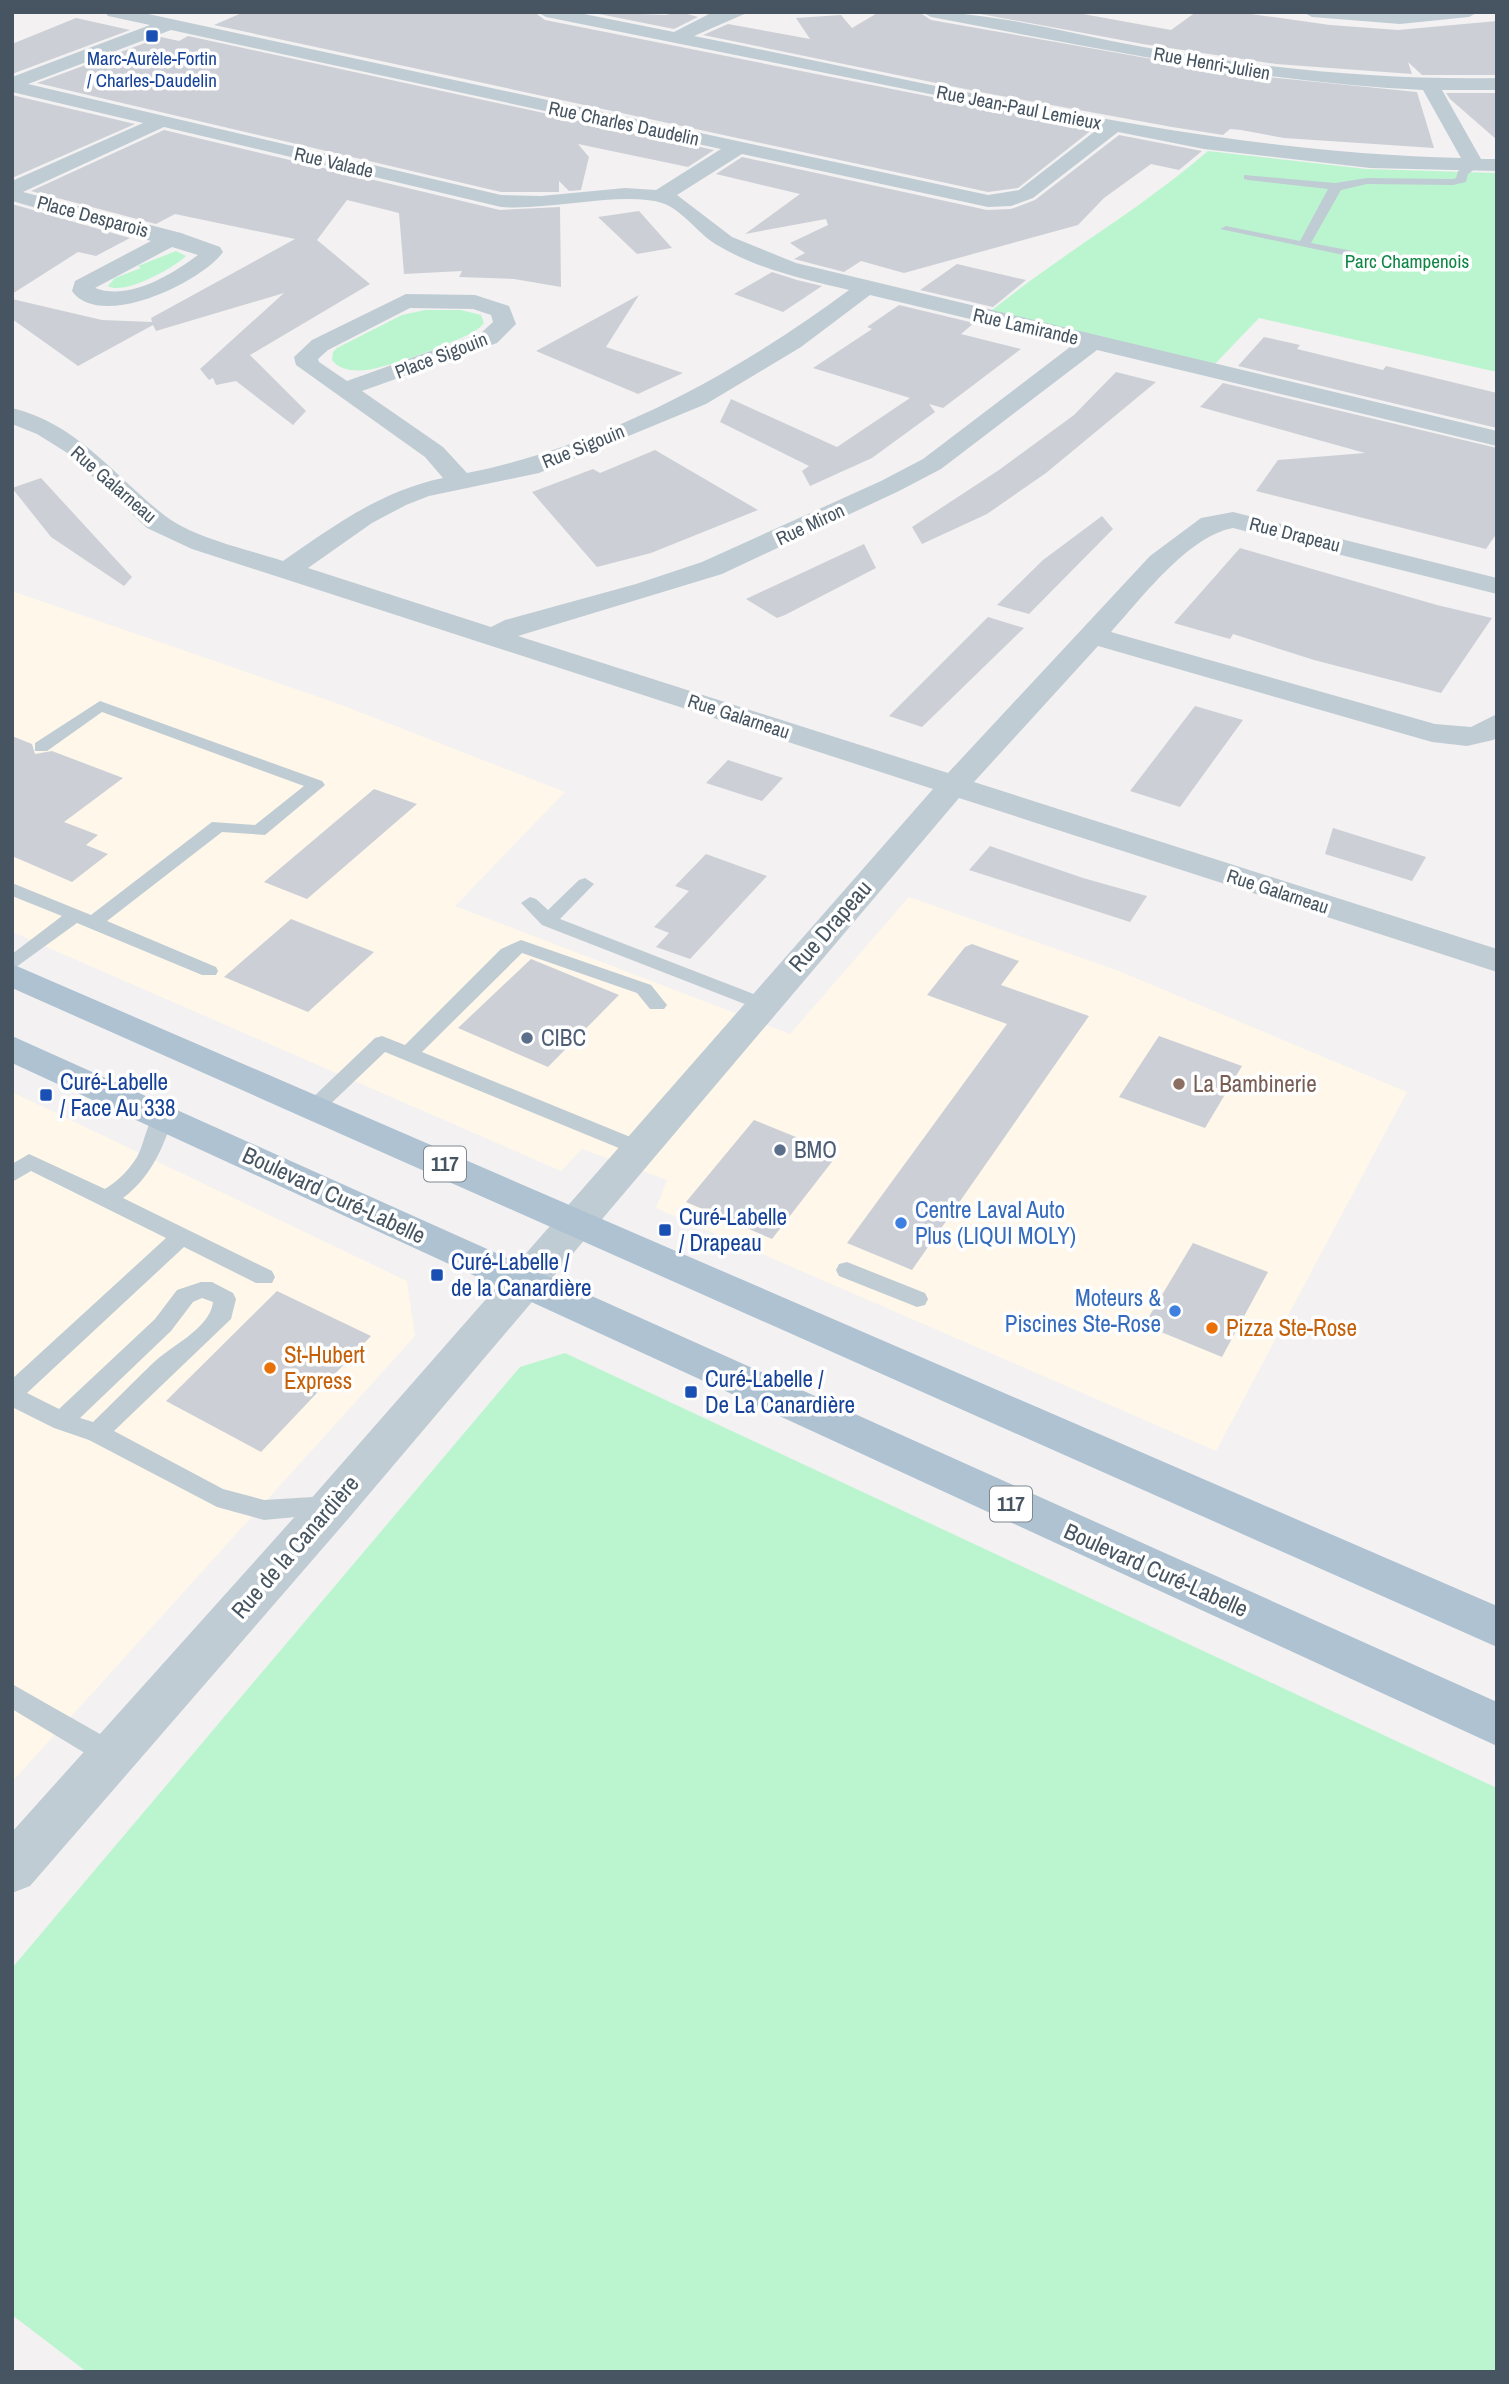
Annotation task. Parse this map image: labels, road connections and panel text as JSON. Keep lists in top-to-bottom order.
{
  "streets": {
    "main road": ["117", "Boulevard Curé-Labelle"],
    "street": [
      "Rue Henri-Julien",
      "Rue Jean-Paul Lemieux",
      "Rue Charles Daudelin",
      "Rue Valade",
      "Place Desparois",
      "Rue Lamirande",
      "Place Sigouin",
      "Rue Sigouin",
      "Rue Galarneau",
      "Rue Miron",
      "Rue Drapeau",
      "Rue de la Canardière"
    ]
  },
  "crossings": [
    ["Rue Jean-Paul Lemieux", "Rue Charles Daudelin"],
    ["Rue Valade", "Rue Lamirande"],
    ["Rue Lamirande", "Rue Sigouin"],
    ["Rue Lamirande", "Rue Miron"],
    ["Place Sigouin", "Rue Sigouin"],
    ["Rue Sigouin", "Rue Galarneau"],
    ["Rue Galarneau", "Rue Miron"],
    ["Rue Galarneau", "Rue Drapeau"],
    ["Rue Drapeau", "117"],
    ["Rue Drapeau", "Rue de la Canardière"],
    ["117", "Rue de la Canardière"],
    ["Boulevard Curé-Labelle", "Rue de la Canardière"]
  ],
  "parks": ["Parc Champenois"],
  "places": {
    "transit": [
      "Marc-Aurèle-Fortin / Charles-Daudelin",
      "Curé-Labelle / Face Au 338",
      "Curé-Labelle / Drapeau",
      "Curé-Labelle / de la Canardière",
      "Curé-Labelle / De La Canardière"
    ],
    "other": [
      "CIBC",
      "La Bambinerie",
      "BMO",
      "Centre Laval Auto Plus (LIQUI MOLY)",
      "Moteurs & Piscines Ste-Rose",
      "Pizza Ste-Rose",
      "St-Hubert Express"
    ]
  }
}
